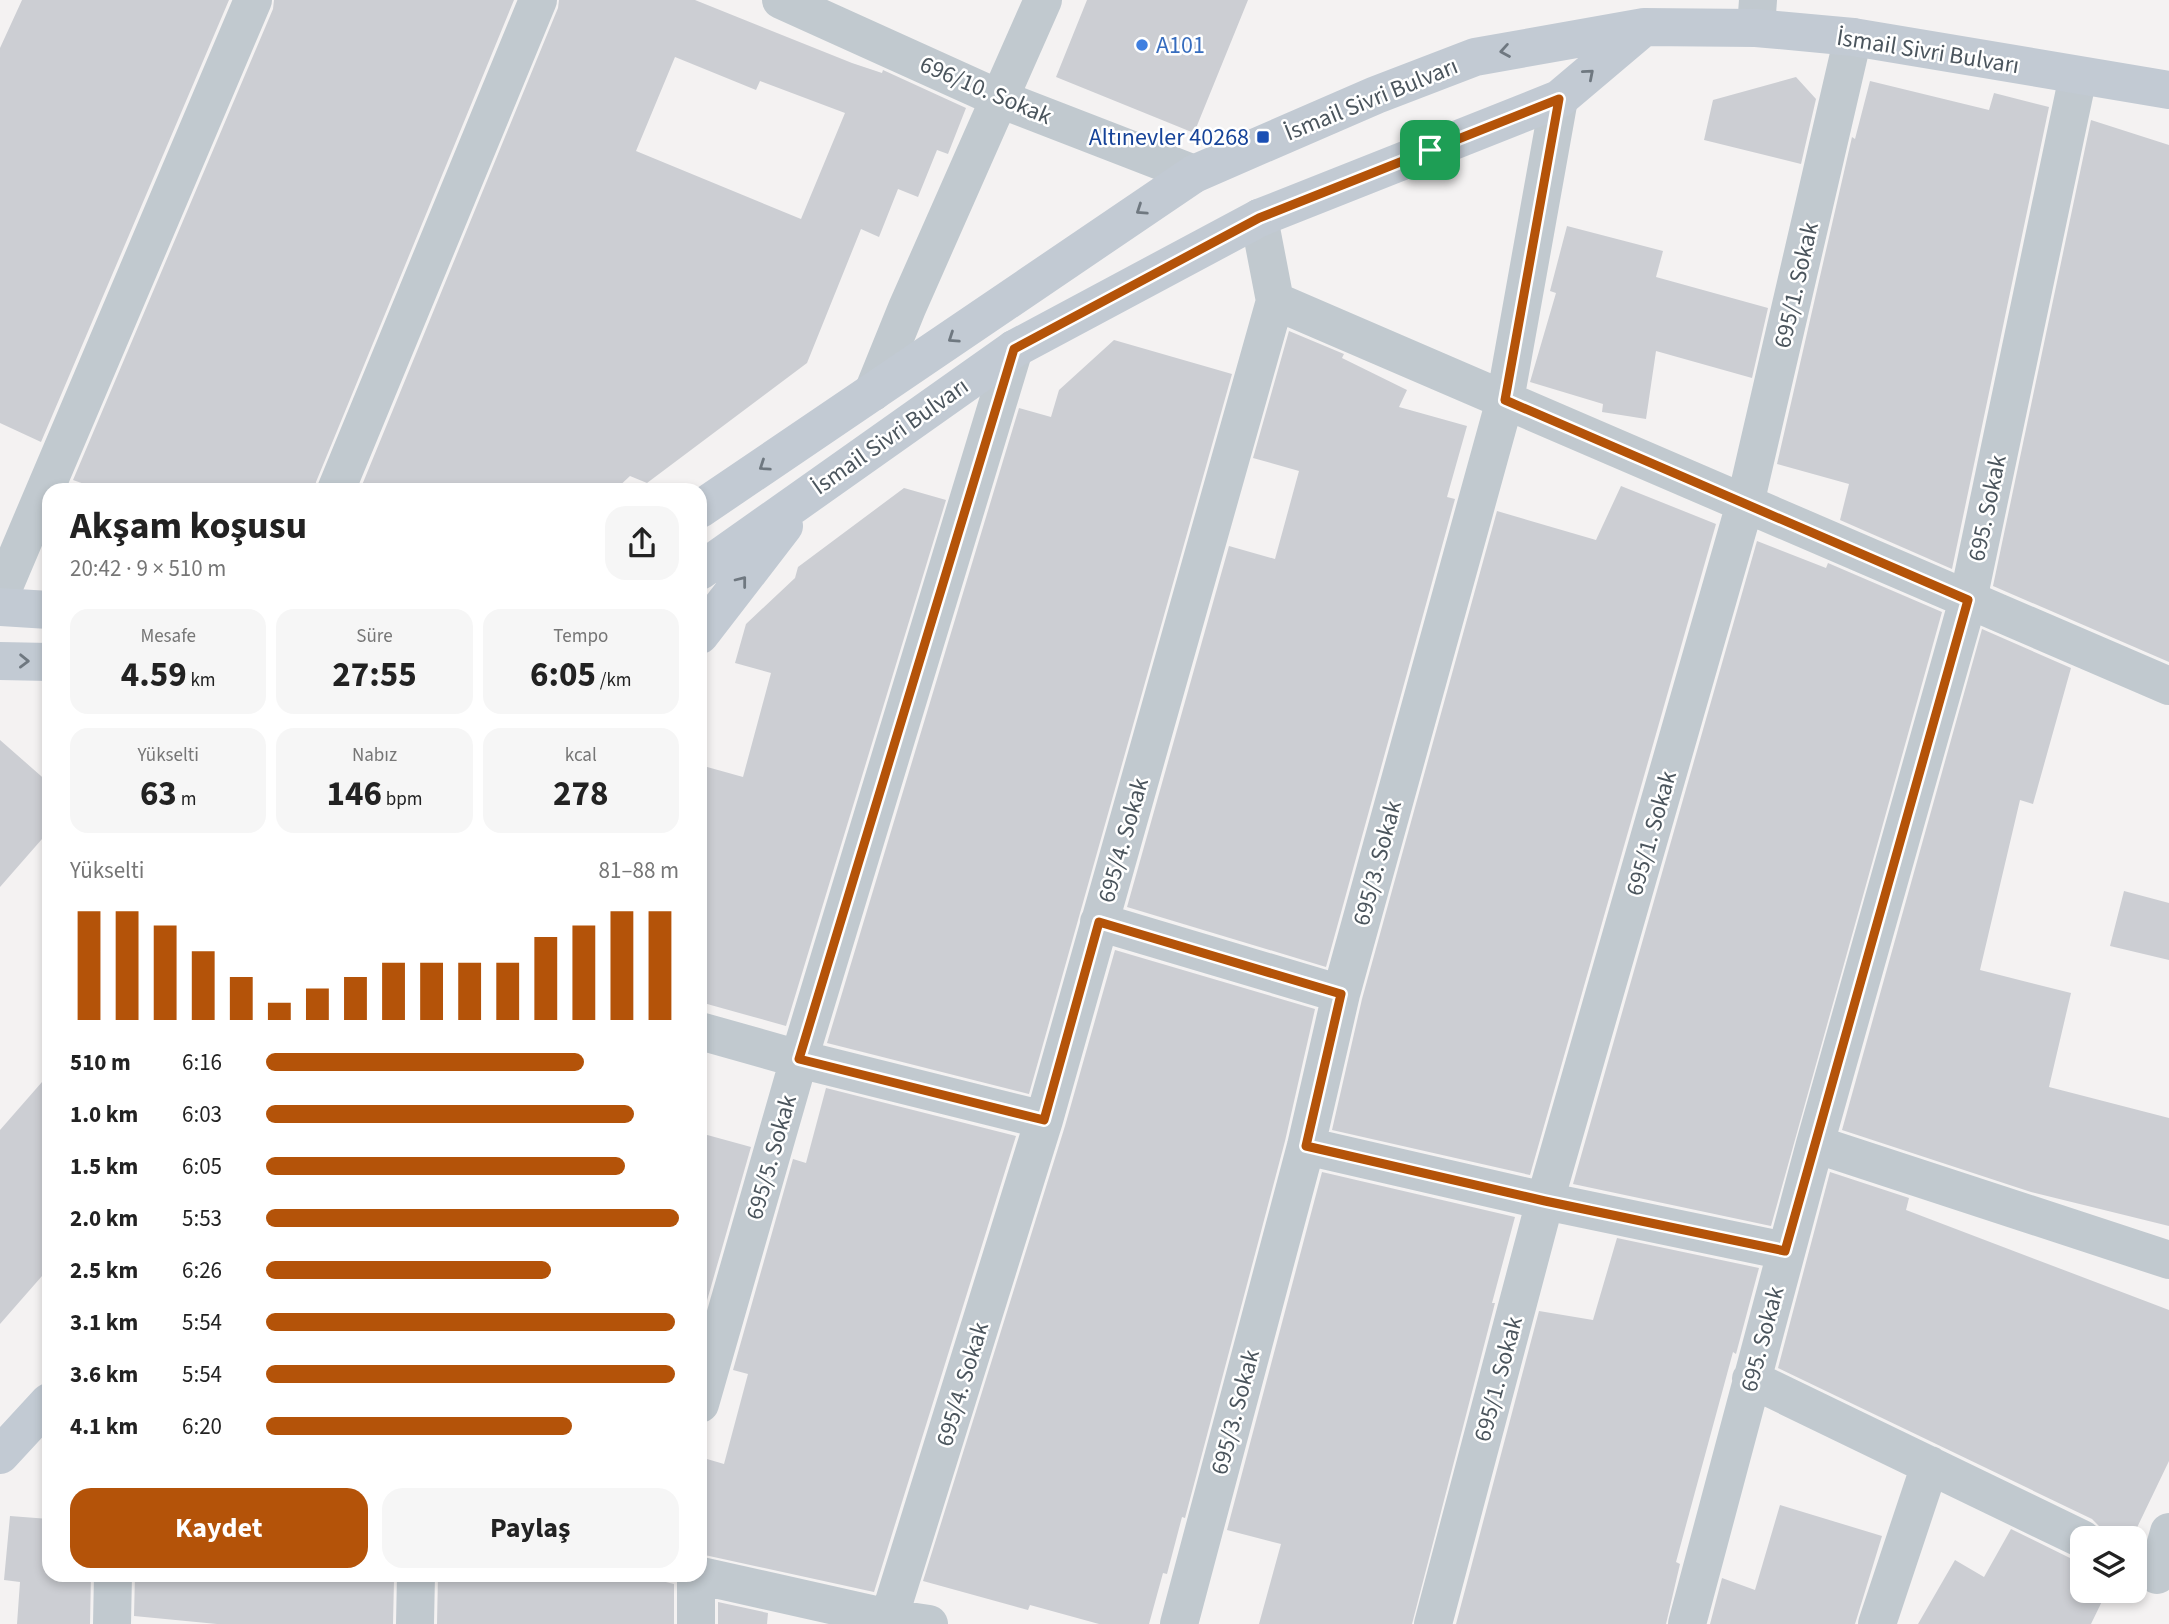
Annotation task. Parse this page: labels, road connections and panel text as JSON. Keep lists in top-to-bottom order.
{
  "streets": {
    "main road": ["İsmail Sivri Bulvarı"],
    "street": [
      "696/10. Sokak",
      "695/1. Sokak",
      "695. Sokak",
      "695/4. Sokak",
      "695/3. Sokak",
      "695/5. Sokak"
    ]
  },
  "crossings": [
    ["İsmail Sivri Bulvarı", "696/10. Sokak"],
    ["İsmail Sivri Bulvarı", "695/1. Sokak"],
    ["İsmail Sivri Bulvarı", "695. Sokak"],
    ["İsmail Sivri Bulvarı", "695/4. Sokak"],
    ["İsmail Sivri Bulvarı", "695/3. Sokak"],
    ["İsmail Sivri Bulvarı", "695/5. Sokak"]
  ],
  "places": {
    "other": ["A101"],
    "transit": ["Altınevler 40268"]
  },
  "page": {
    "heading": ["Akşam koşusu", "20:42 · 9 × 510 m"],
    "stats": [
      ["Mesafe", "4.59 km"],
      ["Süre", "27:55"],
      ["Tempo", "6:05 /km"],
      ["Yükselti", "63 m"],
      ["Nabız", "146 bpm"],
      ["kcal", "278"]
    ],
    "chart": ["Yükselti", "81–88 m"],
    "list": [
      {
        "name": "510 m",
        "note": "6:16"
      },
      {
        "name": "1.0 km",
        "note": "6:03"
      },
      {
        "name": "1.5 km",
        "note": "6:05"
      },
      {
        "name": "2.0 km",
        "note": "5:53"
      },
      {
        "name": "2.5 km",
        "note": "6:26"
      },
      {
        "name": "3.1 km",
        "note": "5:54"
      },
      {
        "name": "3.6 km",
        "note": "5:54"
      },
      {
        "name": "4.1 km",
        "note": "6:20"
      }
    ],
    "buttons": ["Kaydet", "Paylaş"]
  }
}
